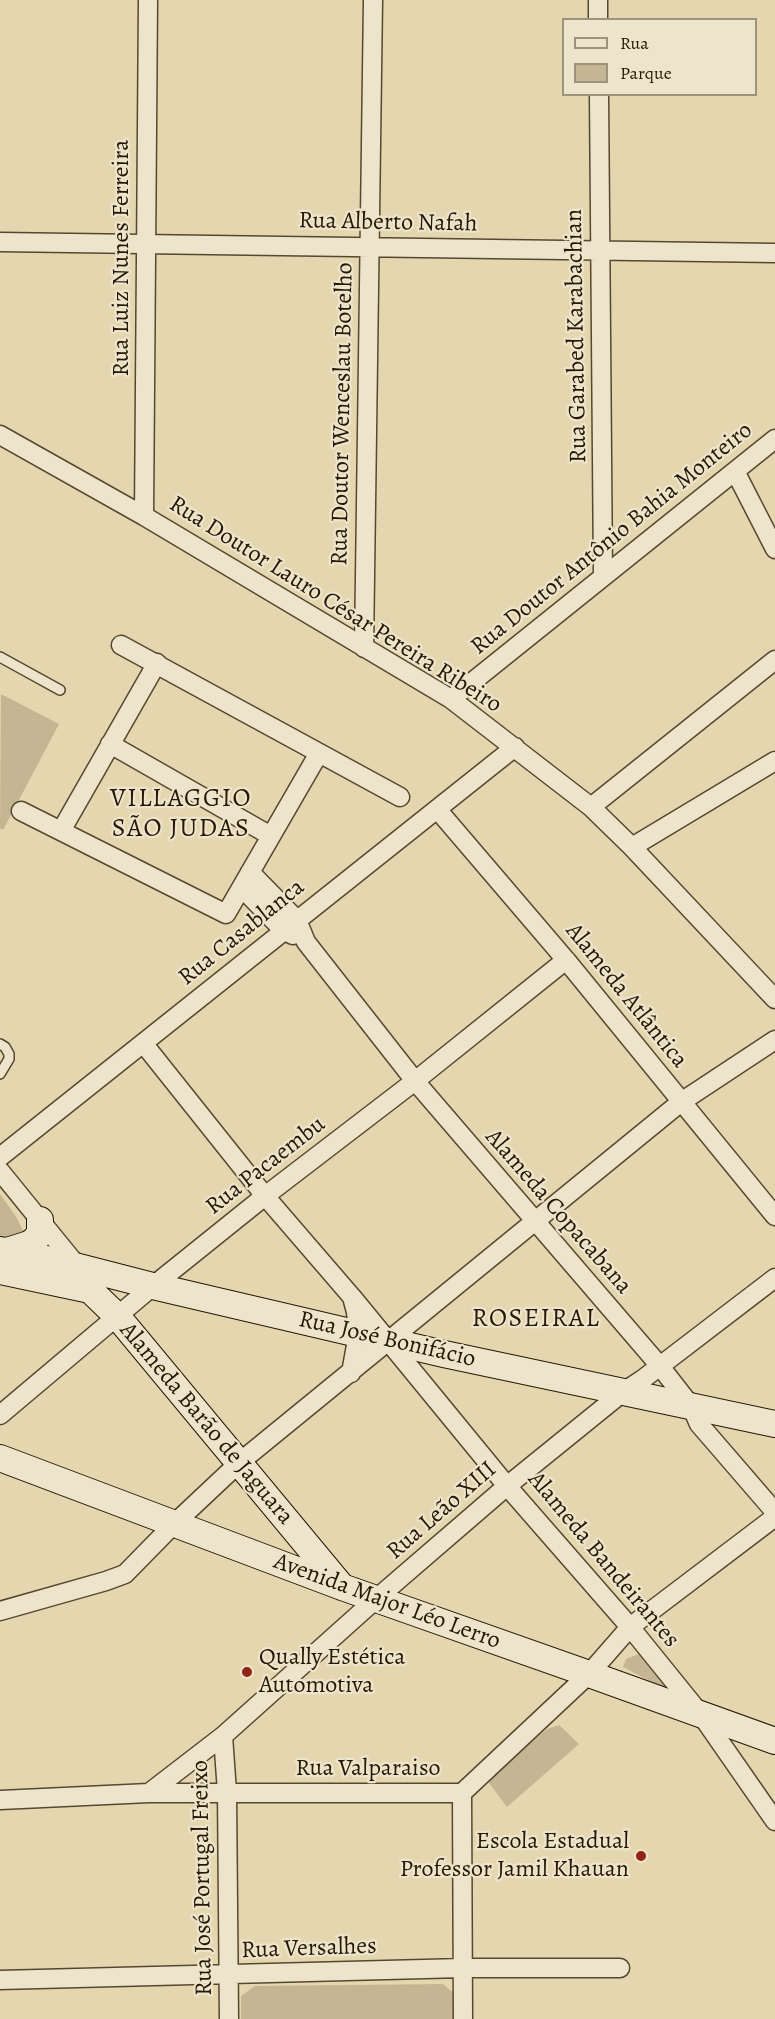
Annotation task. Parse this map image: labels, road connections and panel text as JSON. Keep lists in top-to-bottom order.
{
  "streets": {
    "street": [
      "Rua Alberto Nafah",
      "Rua Luiz Nunes Ferreira",
      "Rua Garabed Karabachian",
      "Rua Doutor Wenceslau Botelho",
      "Rua Doutor Antônio Bahia Monteiro",
      "Rua Doutor Lauro César Pereira Ribeiro",
      "Rua Casablanca",
      "Alameda Atlântica",
      "Rua Pacaembu",
      "Alameda Copacabana",
      "Rua José Bonifácio",
      "Alameda Barão de Jaguara",
      "Rua Leão XIII",
      "Alameda Bandeirantes",
      "Avenida Major Léo Lerro",
      "Rua Valparaiso",
      "Rua José Portugal Freixo",
      "Rua Versalhes"
    ]
  },
  "crossings": [
    ["Rua Alberto Nafah", "Rua Luiz Nunes Ferreira"],
    ["Rua Alberto Nafah", "Rua Garabed Karabachian"],
    ["Rua Alberto Nafah", "Rua Doutor Wenceslau Botelho"],
    ["Rua Luiz Nunes Ferreira", "Rua Doutor Lauro César Pereira Ribeiro"],
    ["Rua Garabed Karabachian", "Rua Doutor Antônio Bahia Monteiro"],
    ["Rua Doutor Wenceslau Botelho", "Rua Doutor Lauro César Pereira Ribeiro"],
    ["Rua Doutor Antônio Bahia Monteiro", "Rua Doutor Lauro César Pereira Ribeiro"],
    ["Rua Doutor Lauro César Pereira Ribeiro", "Rua Casablanca"],
    ["Rua Casablanca", "Alameda Atlântica"],
    ["Rua Casablanca", "Alameda Copacabana"],
    ["Rua Casablanca", "Alameda Bandeirantes"],
    ["Alameda Atlântica", "Rua Pacaembu"],
    ["Rua Pacaembu", "Alameda Copacabana"],
    ["Rua Pacaembu", "Rua José Bonifácio"],
    ["Rua Pacaembu", "Alameda Barão de Jaguara"],
    ["Rua Pacaembu", "Alameda Bandeirantes"],
    ["Alameda Copacabana", "Rua José Bonifácio"],
    ["Alameda Copacabana", "Rua Leão XIII"],
    ["Rua José Bonifácio", "Rua Leão XIII"],
    ["Rua José Bonifácio", "Alameda Bandeirantes"],
    ["Alameda Barão de Jaguara", "Avenida Major Léo Lerro"],
    ["Rua Leão XIII", "Alameda Bandeirantes"],
    ["Rua Leão XIII", "Avenida Major Léo Lerro"],
    ["Rua Leão XIII", "Rua Valparaiso"],
    ["Rua Leão XIII", "Rua José Portugal Freixo"],
    ["Alameda Bandeirantes", "Avenida Major Léo Lerro"],
    ["Alameda Bandeirantes", "Rua Valparaiso"],
    ["Avenida Major Léo Lerro", "Rua Valparaiso"],
    ["Rua Valparaiso", "Rua José Portugal Freixo"],
    ["Rua José Portugal Freixo", "Rua Versalhes"]
  ],
  "districts": ["VILLAGGIO SÃO JUDAS", "ROSEIRAL"],
  "places": ["Qually Estética Automotiva", "Escola Estadual Professor Jamil Khauan"],
  "legend": ["Rua", "Parque"]
}
